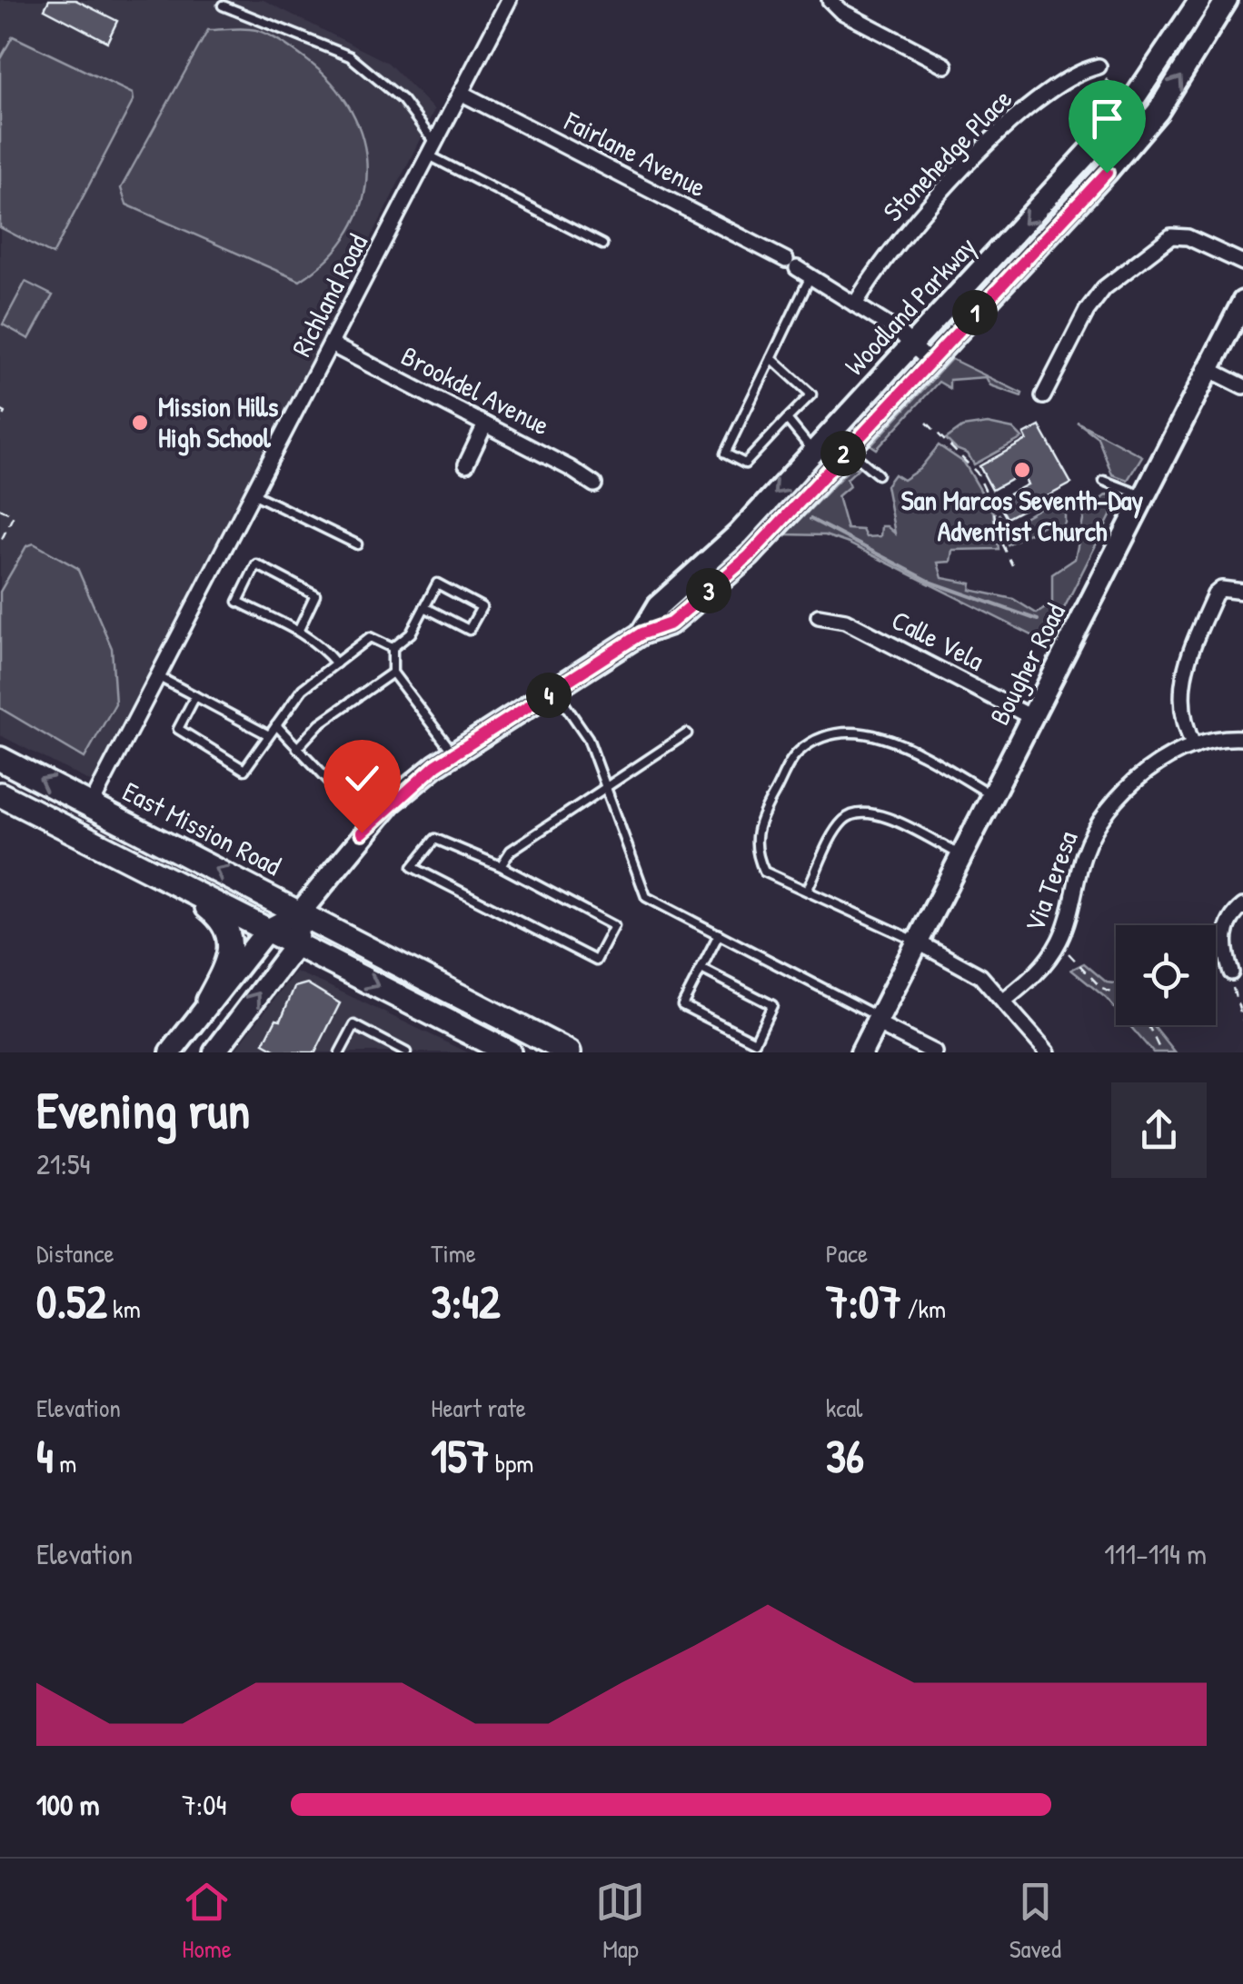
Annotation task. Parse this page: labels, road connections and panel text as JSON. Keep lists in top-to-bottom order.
{
  "streets": {
    "main road": ["Woodland Parkway", "Bougher Road", "East Mission Road"],
    "street": [
      "Fairlane Avenue",
      "Stonehedge Place",
      "Richland Road",
      "Brookdel Avenue",
      "Calle Vela",
      "Via Teresa"
    ]
  },
  "crossings": [
    ["Fairlane Avenue", "Stonehedge Place"],
    ["Fairlane Avenue", "Richland Road"],
    ["Fairlane Avenue", "Woodland Parkway"],
    ["Richland Road", "Brookdel Avenue"],
    ["Richland Road", "East Mission Road"],
    ["Woodland Parkway", "East Mission Road"],
    ["Calle Vela", "Bougher Road"]
  ],
  "places": ["Mission Hills High School", "San Marcos Seventh-Day Adventist Church"],
  "page": {
    "pins": [
      "1",
      "2",
      "3",
      "4"
    ],
    "heading": ["Evening run", "21:54"],
    "stats": [
      ["Distance", "0.52 km"],
      ["Time", "3:42"],
      ["Pace", "7:07 /km"],
      ["Elevation", "4 m"],
      ["Heart rate", "157 bpm"],
      ["kcal", "36"]
    ],
    "chart": ["Elevation", "111–114 m"],
    "list": [
      {
        "name": "100 m",
        "note": "7:04"
      }
    ],
    "tabs": ["Home", "Map", "Saved"]
  }
}
